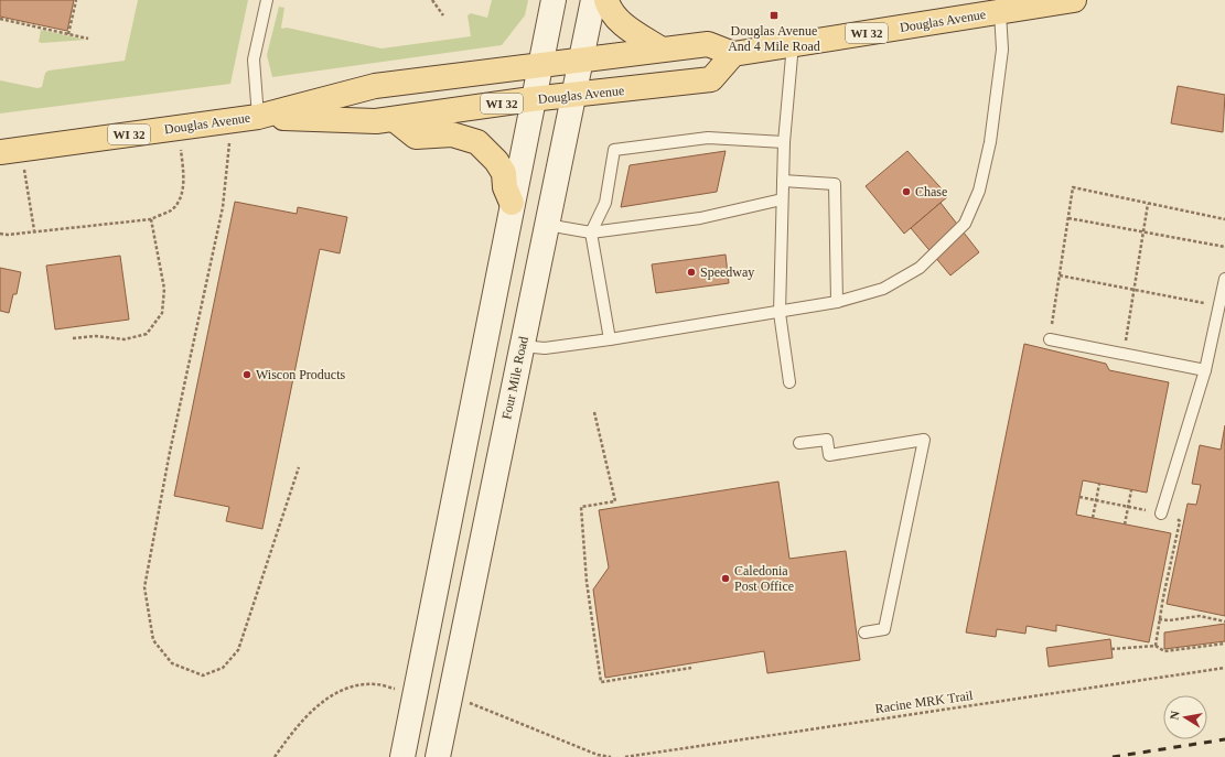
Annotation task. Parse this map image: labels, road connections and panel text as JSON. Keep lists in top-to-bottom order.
{
  "streets": {
    "main road": ["Douglas Avenue", "WI 32"],
    "street": ["Four Mile Road"],
    "path": ["Racine MRK Trail"]
  },
  "crossings": [
    ["Douglas Avenue", "Four Mile Road"]
  ],
  "places": {
    "transit": ["Douglas Avenue And 4 Mile Road"],
    "other": [
      "Chase",
      "Speedway",
      "Wiscon Products",
      "Caledonia Post Office"
    ]
  },
  "north": "left"
}
